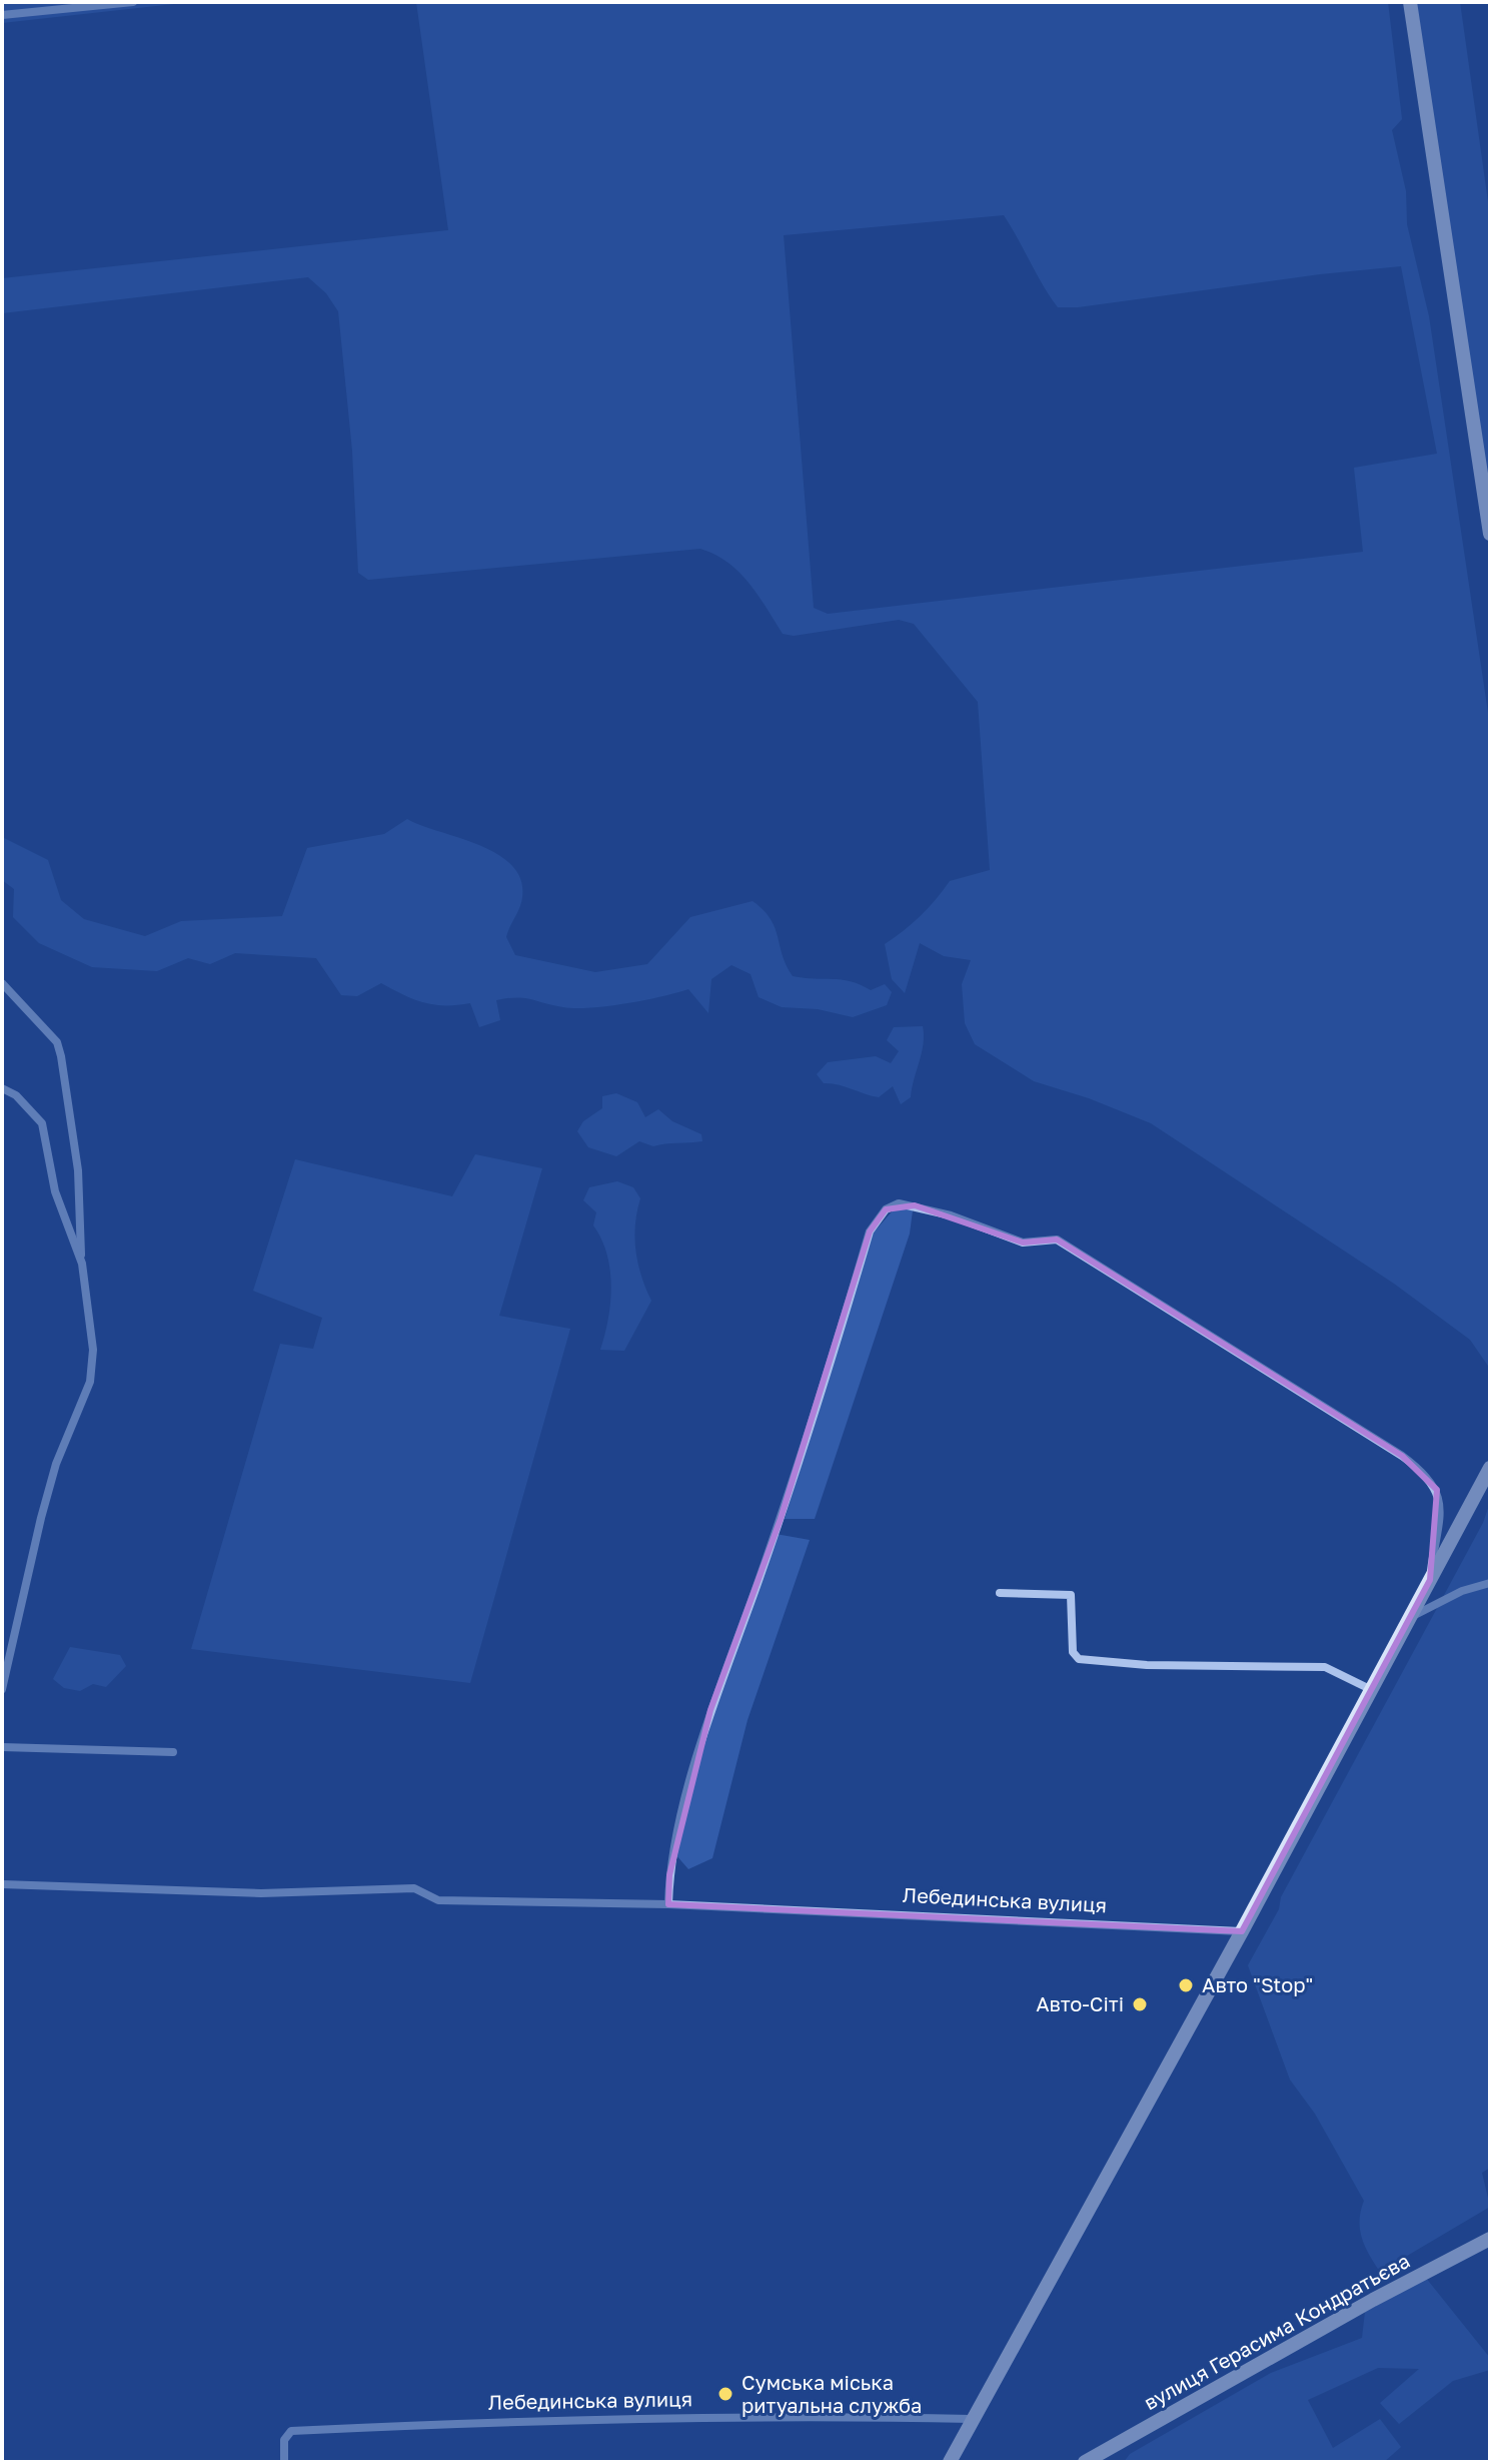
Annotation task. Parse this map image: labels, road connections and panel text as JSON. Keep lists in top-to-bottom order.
{
  "streets": {
    "street": ["Лебединська вулиця", "вулиця Герасима Кондратьєва"]
  },
  "places": ["Авто \"Stop\"", "Авто-Сіті", "Сумська міська ритуальна служба"]
}
